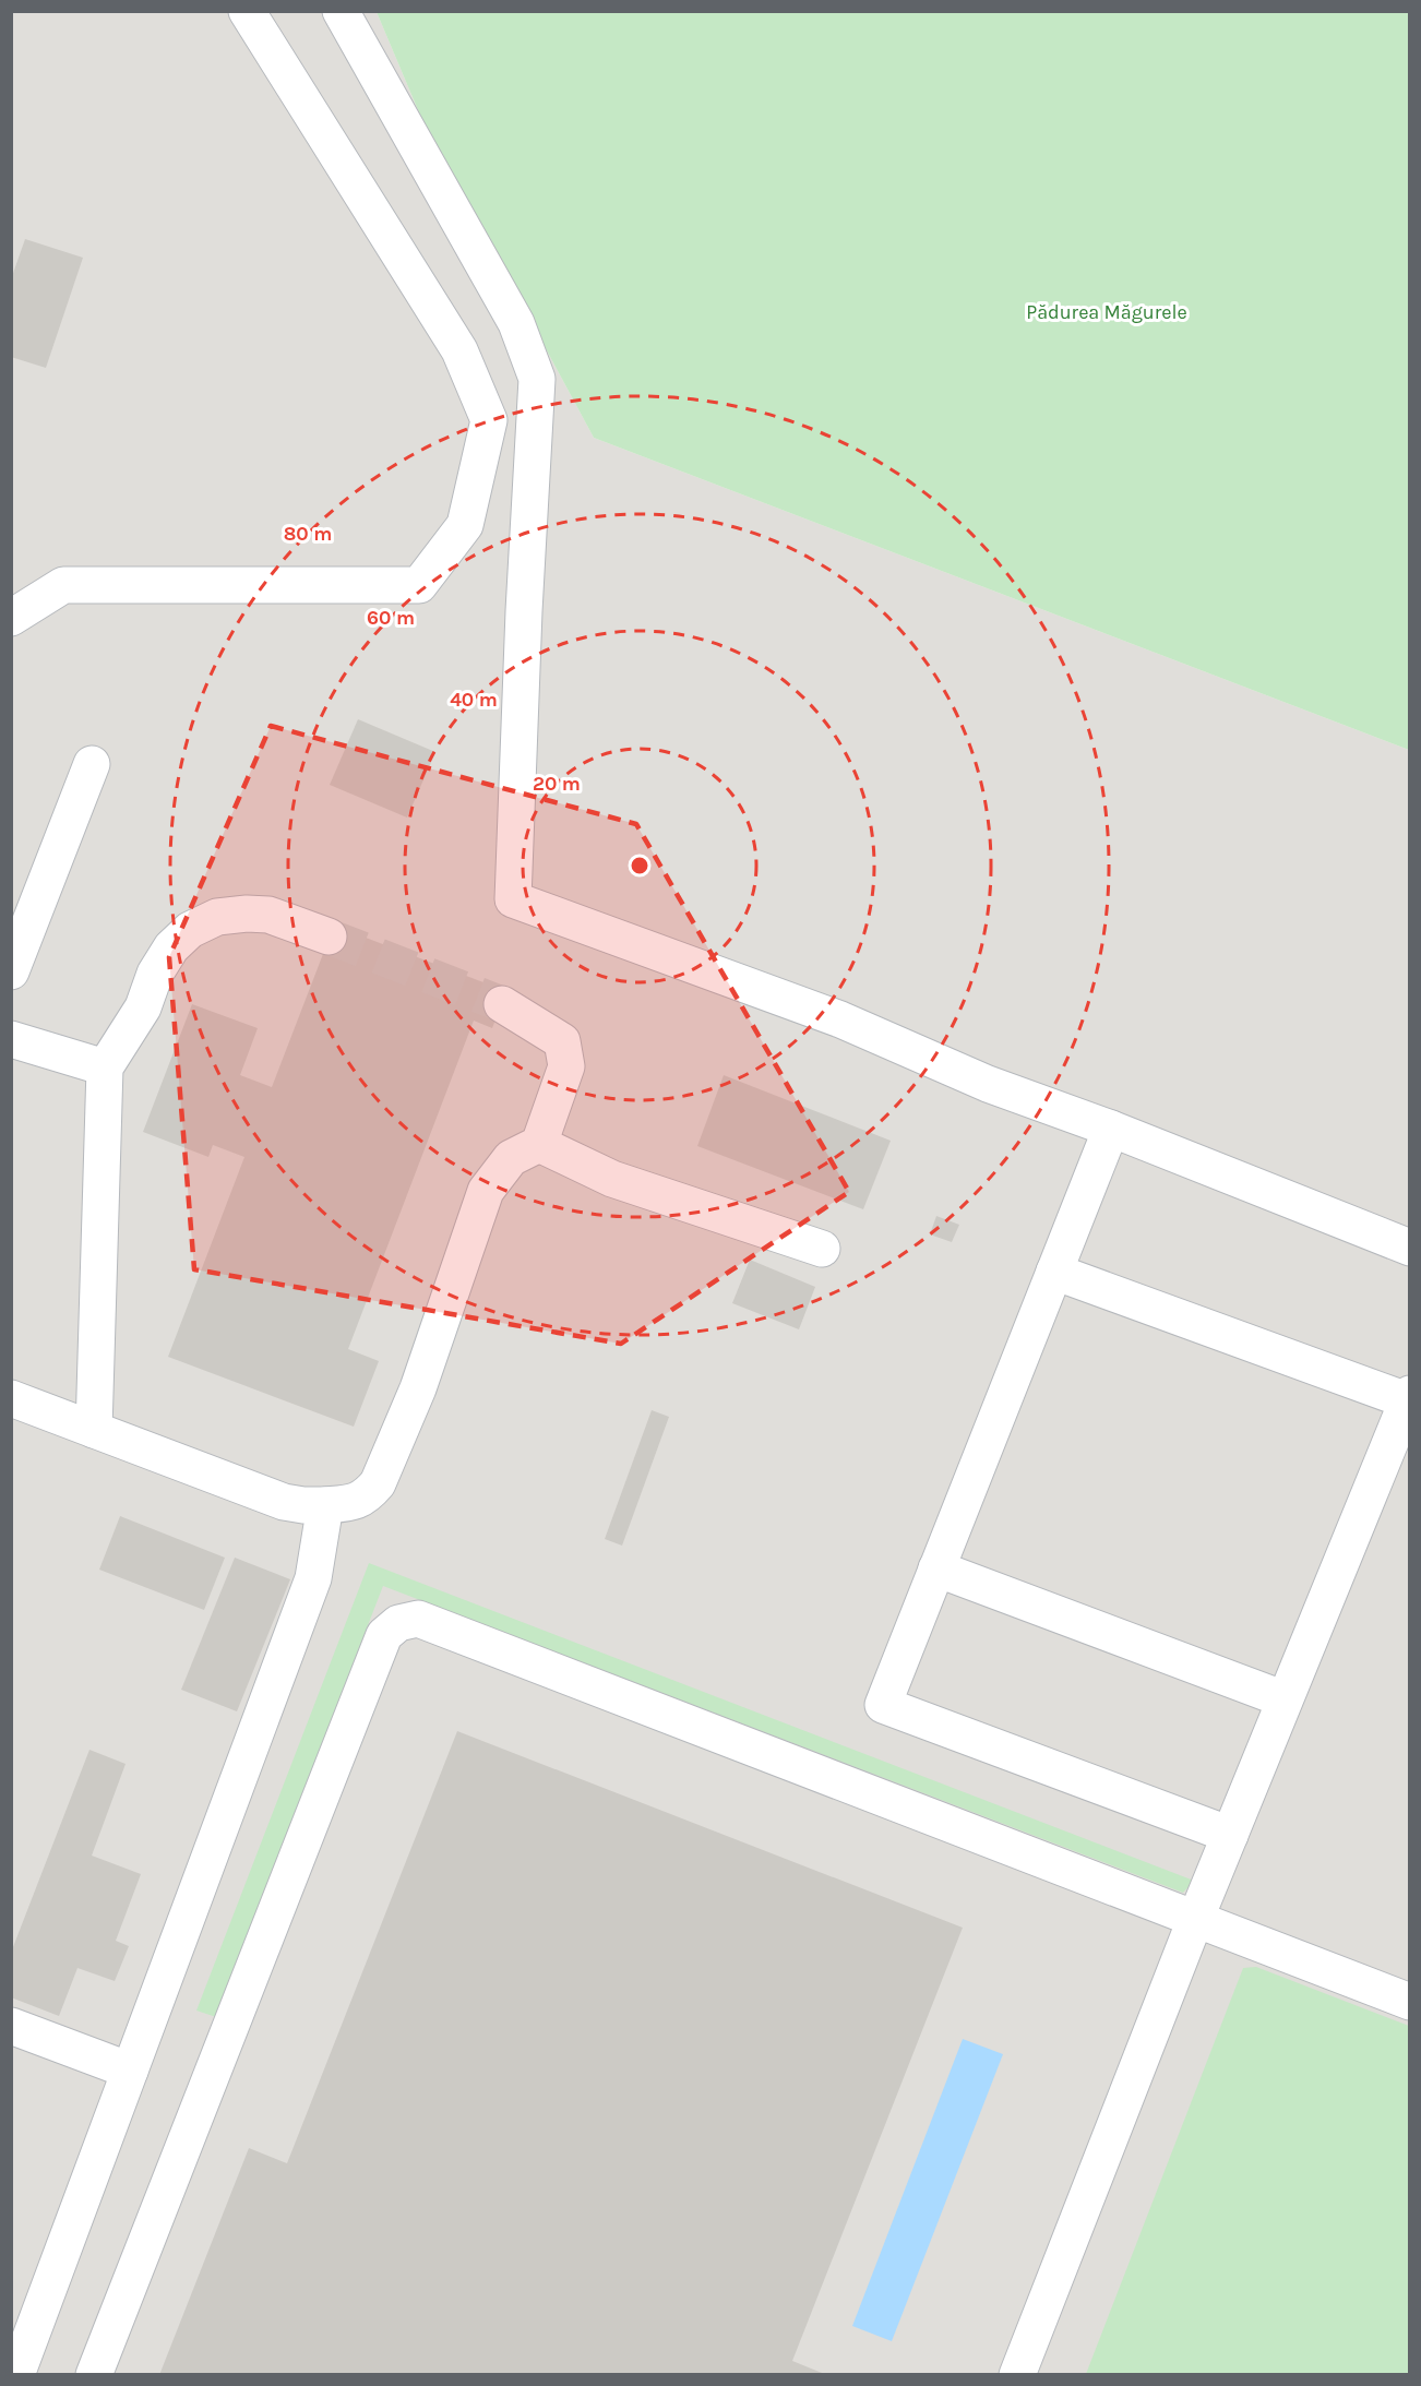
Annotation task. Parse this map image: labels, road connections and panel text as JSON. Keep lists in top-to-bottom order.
{
  "parks": ["Pădurea Măgurele"],
  "rings": [
    "80 m",
    "60 m",
    "40 m",
    "20 m"
  ]
}
